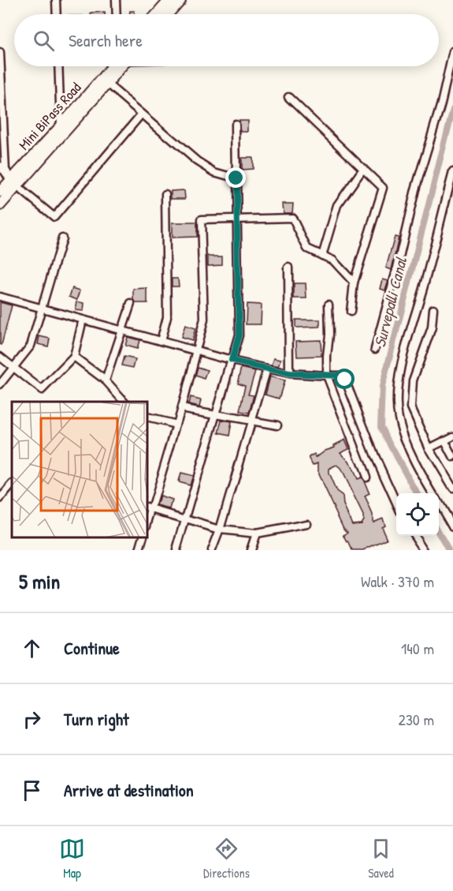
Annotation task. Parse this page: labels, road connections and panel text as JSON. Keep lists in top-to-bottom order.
{
  "streets": {
    "main road": ["Mini BiPass Road"]
  },
  "water": ["Survepalli Canal"],
  "page": {
    "search": "Search here",
    "heading": ["5 min", "Walk · 370 m"],
    "list": [
      ["Continue", "140 m"],
      ["Turn right", "230 m"],
      "Arrive at destination"
    ],
    "nav": ["Map", "Directions", "Saved"]
  }
}
